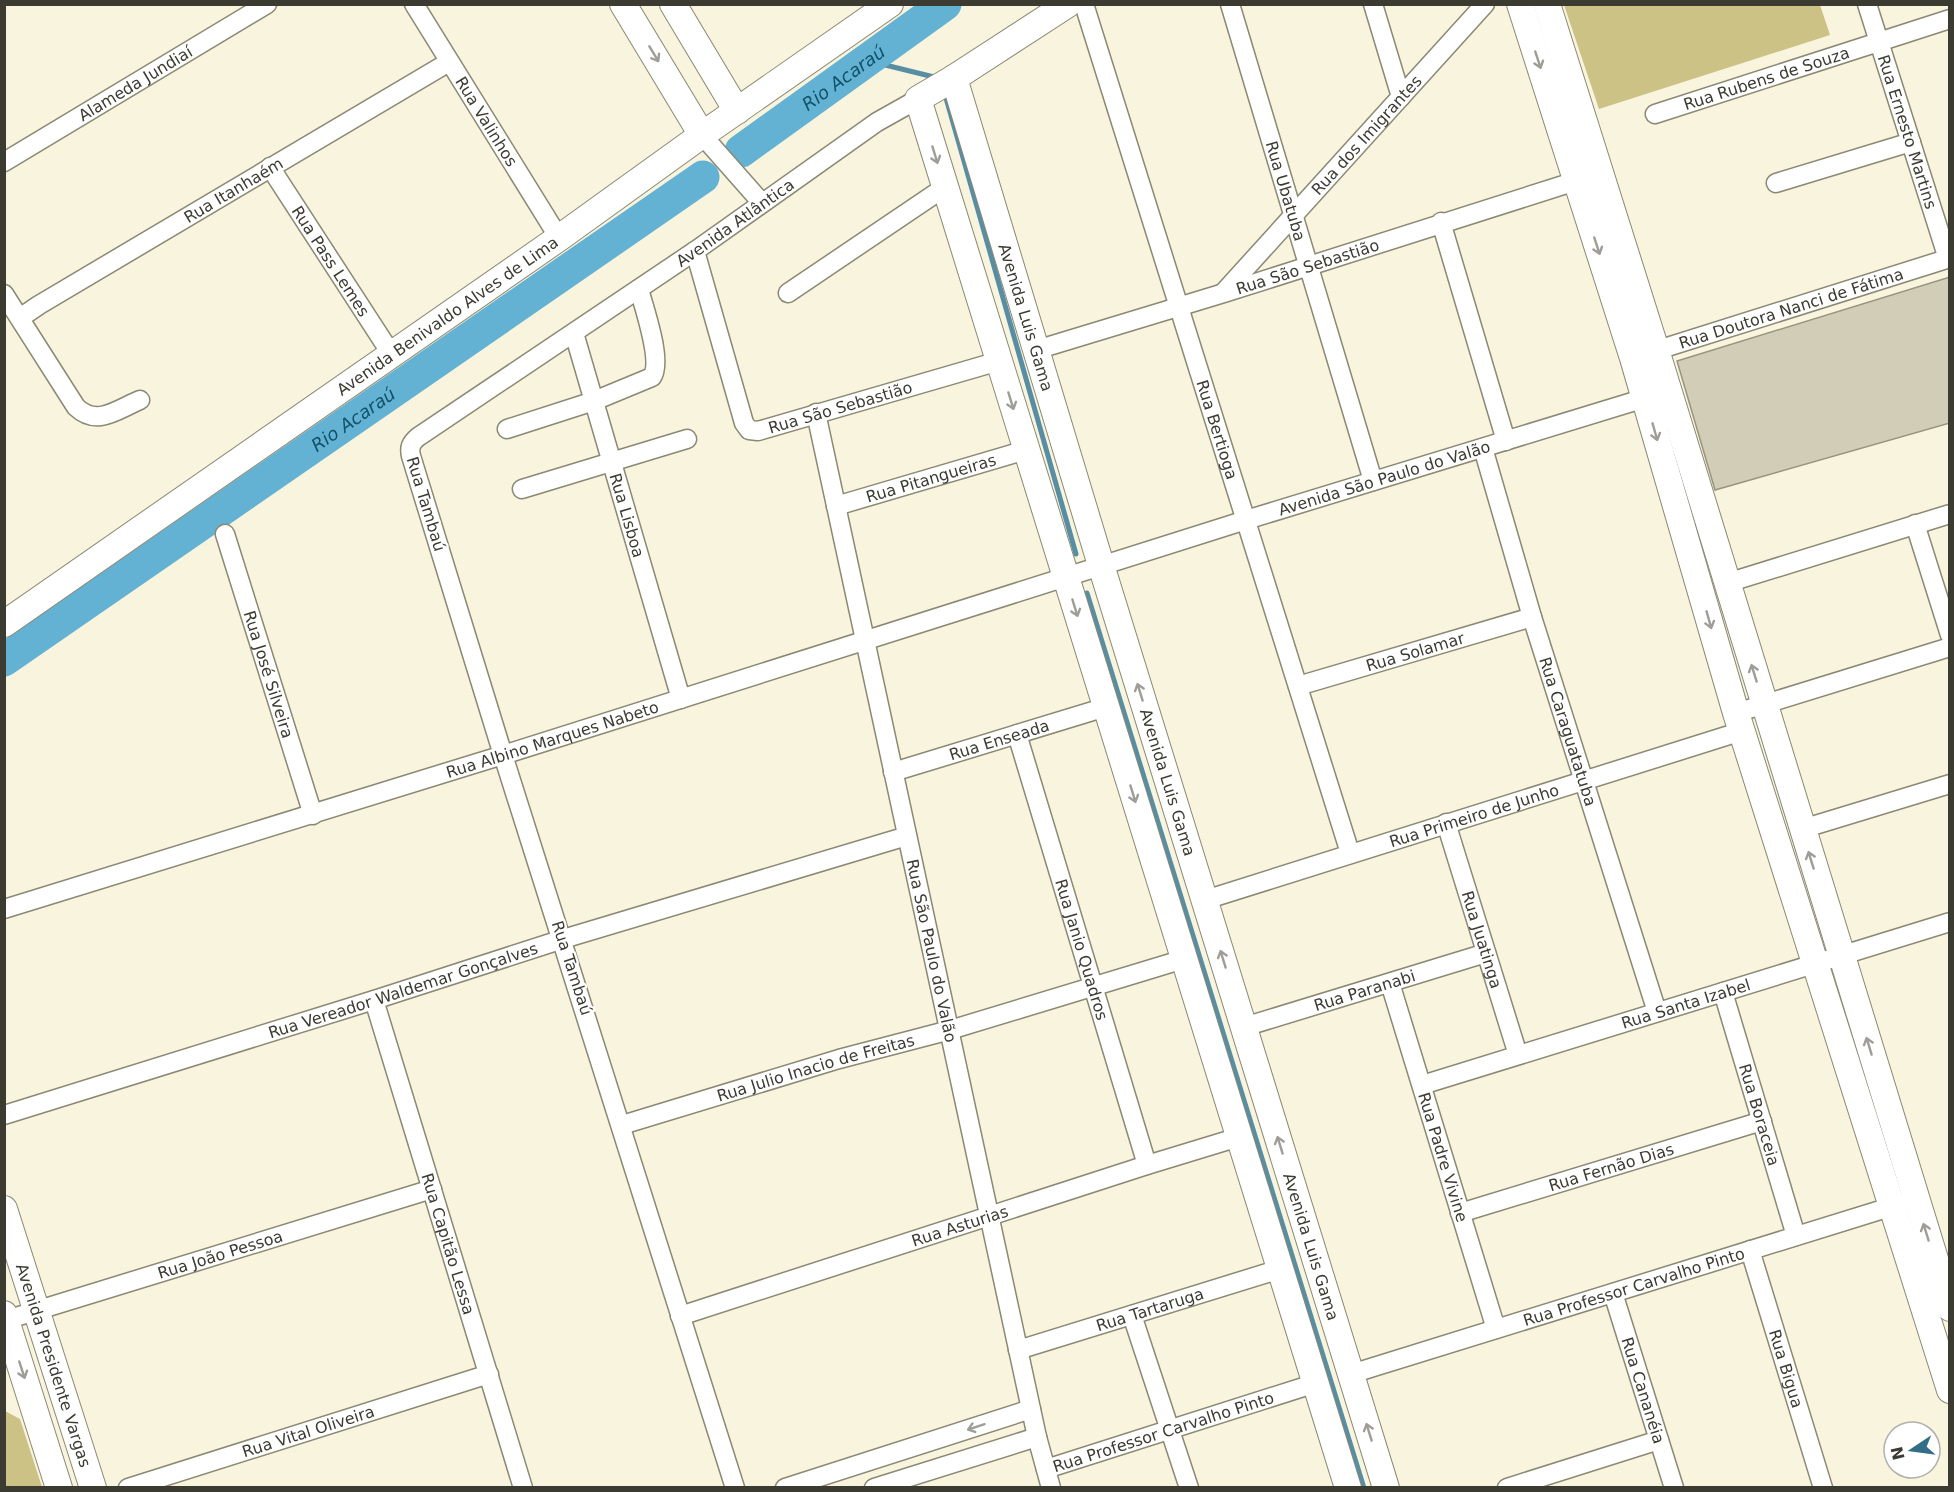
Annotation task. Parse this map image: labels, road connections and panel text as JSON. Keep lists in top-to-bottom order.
{
  "streets": {
    "street": [
      "Rua Rubens de Souza",
      "Alameda Jundiaí",
      "Rua Valinhos",
      "Rua Ernesto Martins",
      "Rua dos Imigrantes",
      "Rua Itanhaém",
      "Rua Ubatuba",
      "Avenida Atlântica",
      "Rua Pass Lemes",
      "Rua São Sebastião",
      "Rua Doutora Nanci de Fátima",
      "Avenida Benivaldo Alves de Lima",
      "Avenida Luis Gama",
      "Rua Bertioga",
      "Rua Pitangueiras",
      "Avenida São Paulo do Valão",
      "Rua Tambaú",
      "Rua Lisboa",
      "Rua Solamar",
      "Rua José Silveira",
      "Rua Caraguatatuba",
      "Rua Albino Marques Nabeto",
      "Rua Enseada",
      "Rua Primeiro de Junho",
      "Rua Juatinga",
      "Rua Janio Quadros",
      "Rua São Paulo do Valão",
      "Rua Vereador Waldemar Gonçalves",
      "Rua Paranabi",
      "Rua Santa Izabel",
      "Rua Julio Inacio de Freitas",
      "Rua Boraceia",
      "Rua Padre Vivine",
      "Rua Fernão Dias",
      "Rua Asturias",
      "Rua Capitão Lessa",
      "Rua João Pessoa",
      "Rua Professor Carvalho Pinto",
      "Rua Tartaruga",
      "Avenida Presidente Vargas",
      "Rua Bigua",
      "Rua Cananéia",
      "Rua Vital Oliveira"
    ]
  },
  "crossings": [
    ["Rua Rubens de Souza", "Rua Ernesto Martins"],
    ["Rua Valinhos", "Rua Itanhaém"],
    ["Rua Valinhos", "Avenida Benivaldo Alves de Lima"],
    ["Rua Ernesto Martins", "Rua Doutora Nanci de Fátima"],
    ["Rua dos Imigrantes", "Rua Ubatuba"],
    ["Rua dos Imigrantes", "Rua São Sebastião"],
    ["Rua Itanhaém", "Rua Pass Lemes"],
    ["Rua Ubatuba", "Rua São Sebastião"],
    ["Rua Ubatuba", "Avenida São Paulo do Valão"],
    ["Avenida Atlântica", "Rua São Sebastião"],
    ["Avenida Atlântica", "Avenida Luis Gama"],
    ["Avenida Atlântica", "Rua Tambaú"],
    ["Avenida Atlântica", "Rua Lisboa"],
    ["Rua Pass Lemes", "Avenida Benivaldo Alves de Lima"],
    ["Rua São Sebastião", "Avenida Luis Gama"],
    ["Rua São Sebastião", "Rua Bertioga"],
    ["Rua São Sebastião", "Rua São Paulo do Valão"],
    ["Avenida Luis Gama", "Avenida São Paulo do Valão"],
    ["Avenida Luis Gama", "Rua Albino Marques Nabeto"],
    ["Avenida Luis Gama", "Rua Primeiro de Junho"],
    ["Avenida Luis Gama", "Rua Paranabi"],
    ["Avenida Luis Gama", "Rua Professor Carvalho Pinto"],
    ["Rua Bertioga", "Avenida São Paulo do Valão"],
    ["Rua Bertioga", "Rua Solamar"],
    ["Rua Bertioga", "Rua Primeiro de Junho"],
    ["Rua Pitangueiras", "Rua São Paulo do Valão"],
    ["Avenida São Paulo do Valão", "Rua Caraguatatuba"],
    ["Avenida São Paulo do Valão", "Rua Albino Marques Nabeto"],
    ["Rua Tambaú", "Rua Albino Marques Nabeto"],
    ["Rua Tambaú", "Rua Vereador Waldemar Gonçalves"],
    ["Rua Tambaú", "Rua Julio Inacio de Freitas"],
    ["Rua Tambaú", "Rua Asturias"],
    ["Rua Lisboa", "Rua Albino Marques Nabeto"],
    ["Rua Solamar", "Rua Caraguatatuba"],
    ["Rua José Silveira", "Rua Albino Marques Nabeto"],
    ["Rua Caraguatatuba", "Rua Primeiro de Junho"],
    ["Rua Caraguatatuba", "Rua Santa Izabel"],
    ["Rua Albino Marques Nabeto", "Rua São Paulo do Valão"],
    ["Rua Enseada", "Rua Janio Quadros"],
    ["Rua Enseada", "Rua São Paulo do Valão"],
    ["Rua Primeiro de Junho", "Rua Juatinga"],
    ["Rua Juatinga", "Rua Paranabi"],
    ["Rua Juatinga", "Rua Santa Izabel"],
    ["Rua Janio Quadros", "Rua Julio Inacio de Freitas"],
    ["Rua Janio Quadros", "Rua Asturias"],
    ["Rua São Paulo do Valão", "Rua Vereador Waldemar Gonçalves"],
    ["Rua São Paulo do Valão", "Rua Julio Inacio de Freitas"],
    ["Rua São Paulo do Valão", "Rua Asturias"],
    ["Rua São Paulo do Valão", "Rua Professor Carvalho Pinto"],
    ["Rua São Paulo do Valão", "Rua Tartaruga"],
    ["Rua Vereador Waldemar Gonçalves", "Rua Capitão Lessa"],
    ["Rua Paranabi", "Rua Padre Vivine"],
    ["Rua Santa Izabel", "Rua Boraceia"],
    ["Rua Santa Izabel", "Rua Padre Vivine"],
    ["Rua Boraceia", "Rua Fernão Dias"],
    ["Rua Boraceia", "Rua Professor Carvalho Pinto"],
    ["Rua Padre Vivine", "Rua Fernão Dias"],
    ["Rua Padre Vivine", "Rua Professor Carvalho Pinto"],
    ["Rua Capitão Lessa", "Rua João Pessoa"],
    ["Rua Capitão Lessa", "Rua Vital Oliveira"],
    ["Rua João Pessoa", "Avenida Presidente Vargas"],
    ["Rua Professor Carvalho Pinto", "Rua Bigua"],
    ["Rua Professor Carvalho Pinto", "Rua Cananéia"]
  ],
  "water": ["Rio Acaraú"],
  "north": "left"
}
